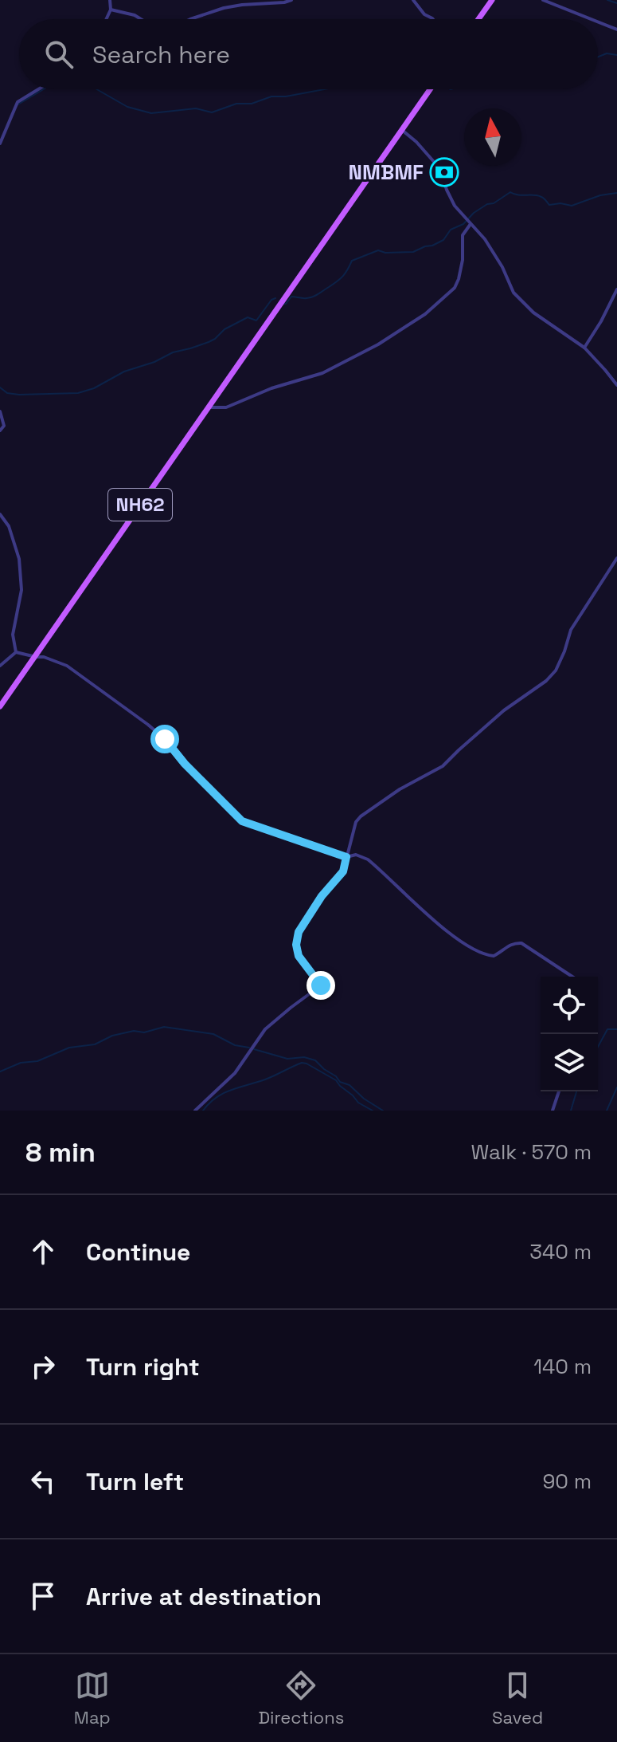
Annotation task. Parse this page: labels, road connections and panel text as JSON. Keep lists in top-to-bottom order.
{
  "streets": {
    "main road": ["NH62"]
  },
  "places": {
    "bank": ["NMBMF"]
  },
  "north": "top",
  "page": {
    "search": "Search here",
    "heading": ["8 min", "Walk · 570 m"],
    "list": [
      ["Continue", "340 m"],
      ["Turn right", "140 m"],
      ["Turn left", "90 m"],
      "Arrive at destination"
    ],
    "nav": ["Map", "Directions", "Saved"]
  }
}
